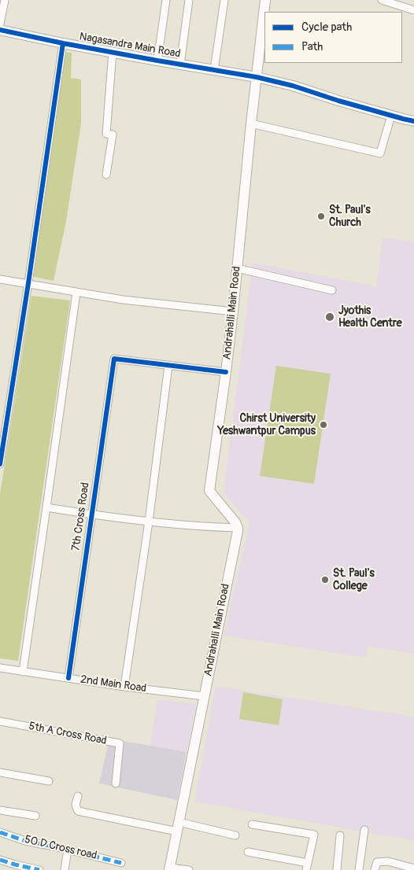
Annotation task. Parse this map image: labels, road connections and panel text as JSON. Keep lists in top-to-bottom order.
{
  "streets": {
    "main road": ["Nagasandra Main Road", "Andrahalli Main Road"],
    "street": [
      "7th Cross Road",
      "2nd Main Road",
      "5th A Cross Road",
      "50 D Cross road"
    ]
  },
  "crossings": [
    ["Nagasandra Main Road", "Andrahalli Main Road"],
    ["Andrahalli Main Road", "2nd Main Road"],
    ["7th Cross Road", "2nd Main Road"]
  ],
  "places": [
    "St. Paul's Church",
    "Jyothis Health Centre",
    "Chirst University Yeshwantpur Campus",
    "St. Paul's College"
  ],
  "legend": ["Cycle path", "Path"]
}
